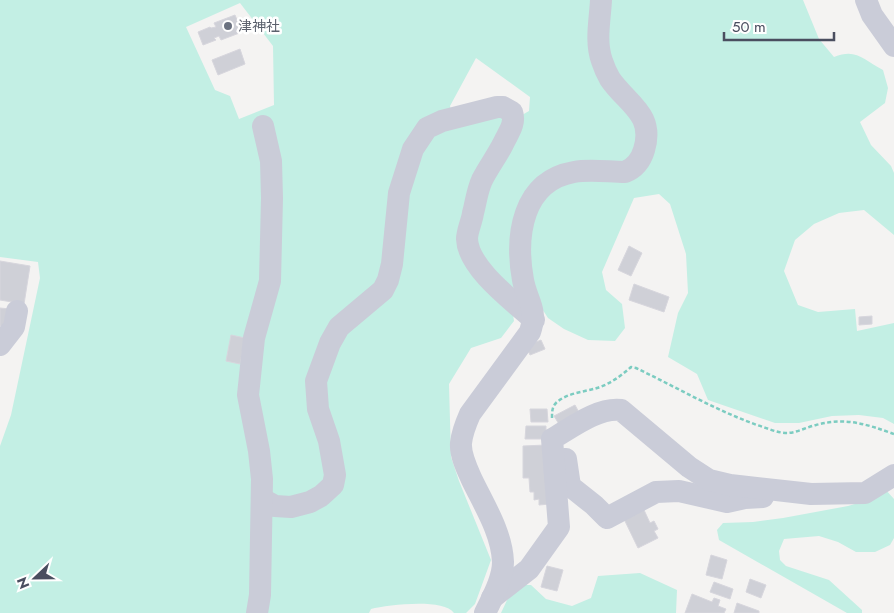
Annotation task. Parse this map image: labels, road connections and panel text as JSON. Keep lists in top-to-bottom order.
{
  "places": ["津神社"],
  "scale_bar": "50 m",
  "north": "left"
}
